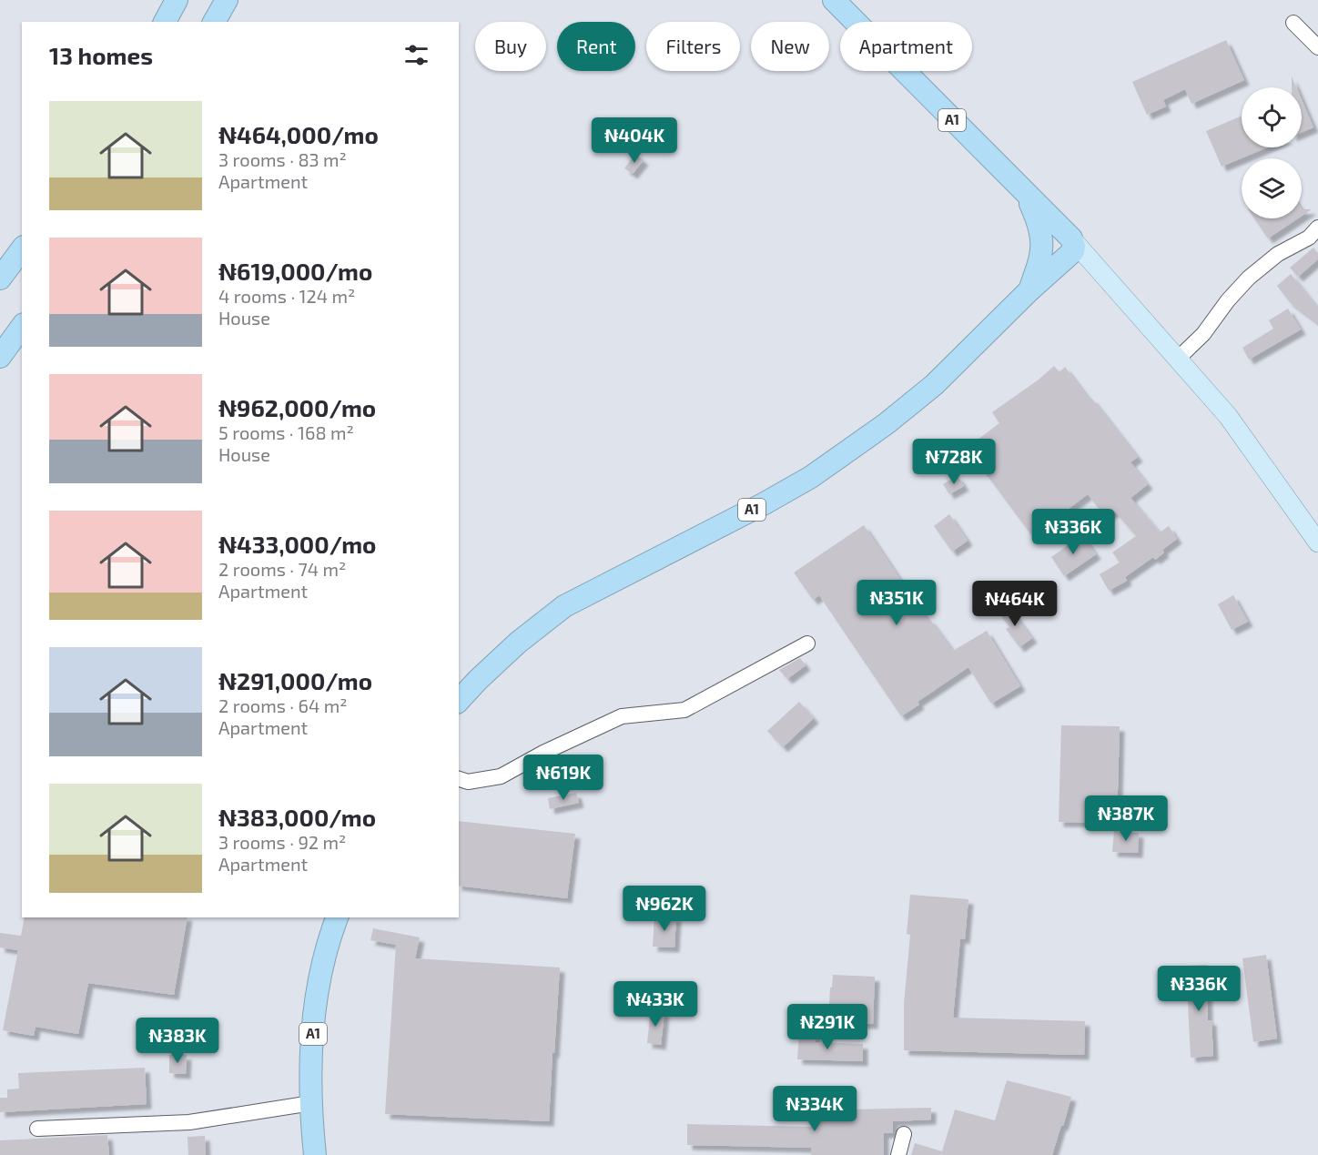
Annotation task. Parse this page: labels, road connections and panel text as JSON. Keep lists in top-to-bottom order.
{
  "streets": {
    "highway": ["A1"]
  },
  "page": {
    "chip": [
      "Buy",
      "Rent",
      "Filters",
      "New",
      "Apartment"
    ],
    "heading": "13 homes",
    "list": [
      {
        "name": "₦464,000/mo",
        "note": "3 rooms · 83 m² · Apartment"
      },
      {
        "name": "₦619,000/mo",
        "note": "4 rooms · 124 m² · House"
      },
      {
        "name": "₦962,000/mo",
        "note": "5 rooms · 168 m² · House"
      },
      {
        "name": "₦433,000/mo",
        "note": "2 rooms · 74 m² · Apartment"
      },
      {
        "name": "₦291,000/mo",
        "note": "2 rooms · 64 m² · Apartment"
      },
      {
        "name": "₦383,000/mo",
        "note": "3 rooms · 92 m² · Apartment"
      }
    ],
    "price": [
      "₦404K",
      "₦728K",
      "₦336K",
      "₦351K",
      "₦464K",
      "₦619K",
      "₦387K",
      "₦962K",
      "₦336K",
      "₦433K",
      "₦291K",
      "₦383K",
      "₦334K"
    ]
  }
}
